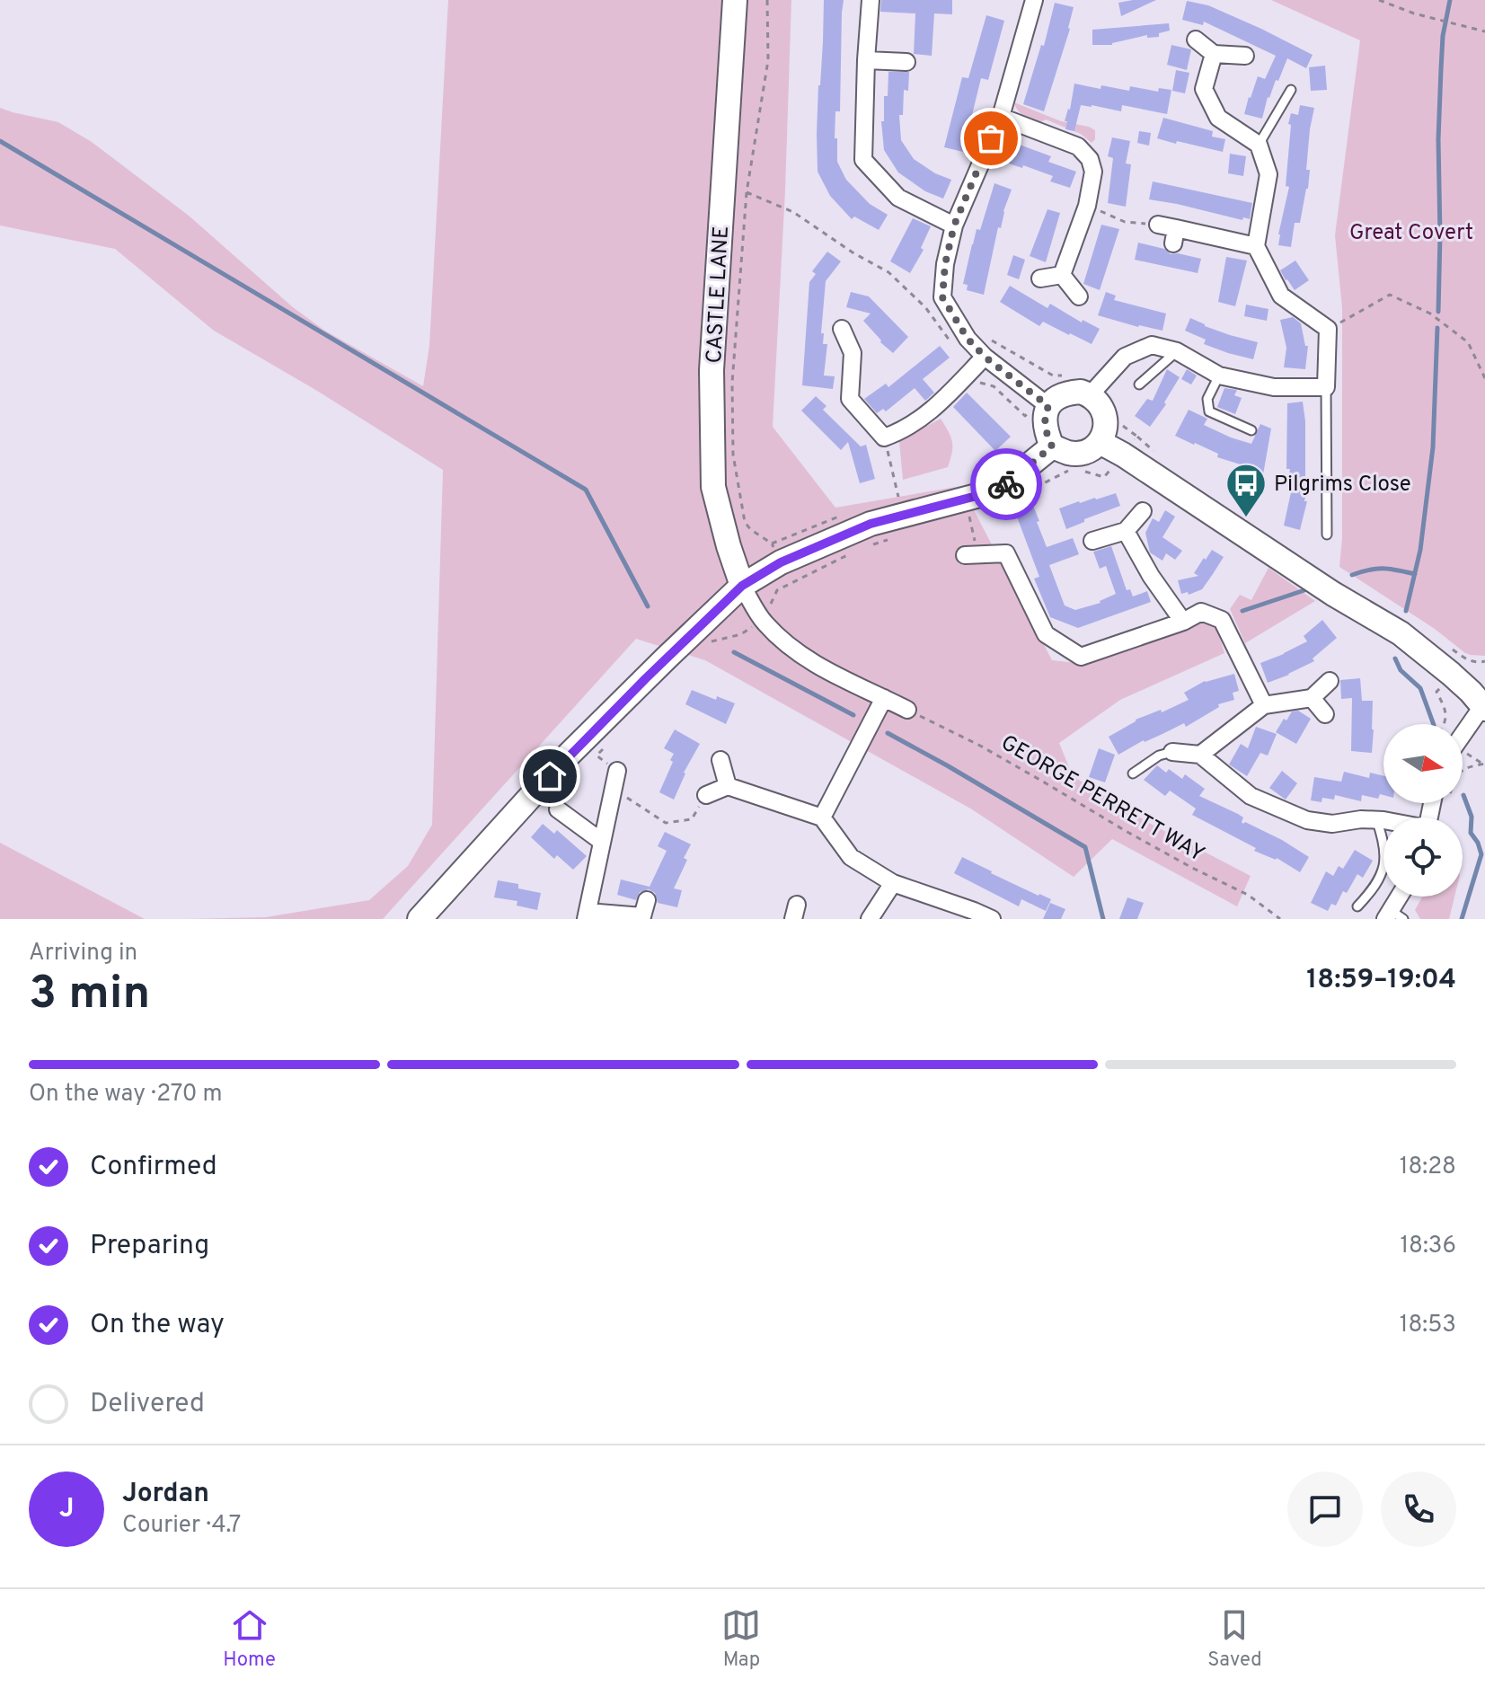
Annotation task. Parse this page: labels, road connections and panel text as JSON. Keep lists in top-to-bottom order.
{
  "streets": {
    "street": ["CASTLE LANE"],
    "path": ["GEORGE PERRETT WAY"]
  },
  "parks": ["Great Covert"],
  "places": {
    "bus stop": ["Pilgrims Close"]
  },
  "north": "right",
  "page": {
    "heading": ["3 min", "Arriving in", "18:59–19:04"],
    "panel": ["Jordan", "Courier · 4.7"],
    "bar": "On the way · 270 m",
    "list": [
      ["Confirmed", "18:28"],
      ["Preparing", "18:36"],
      ["On the way", "18:53"],
      "Delivered"
    ],
    "round": "J",
    "tabs": ["Home", "Map", "Saved"]
  }
}
